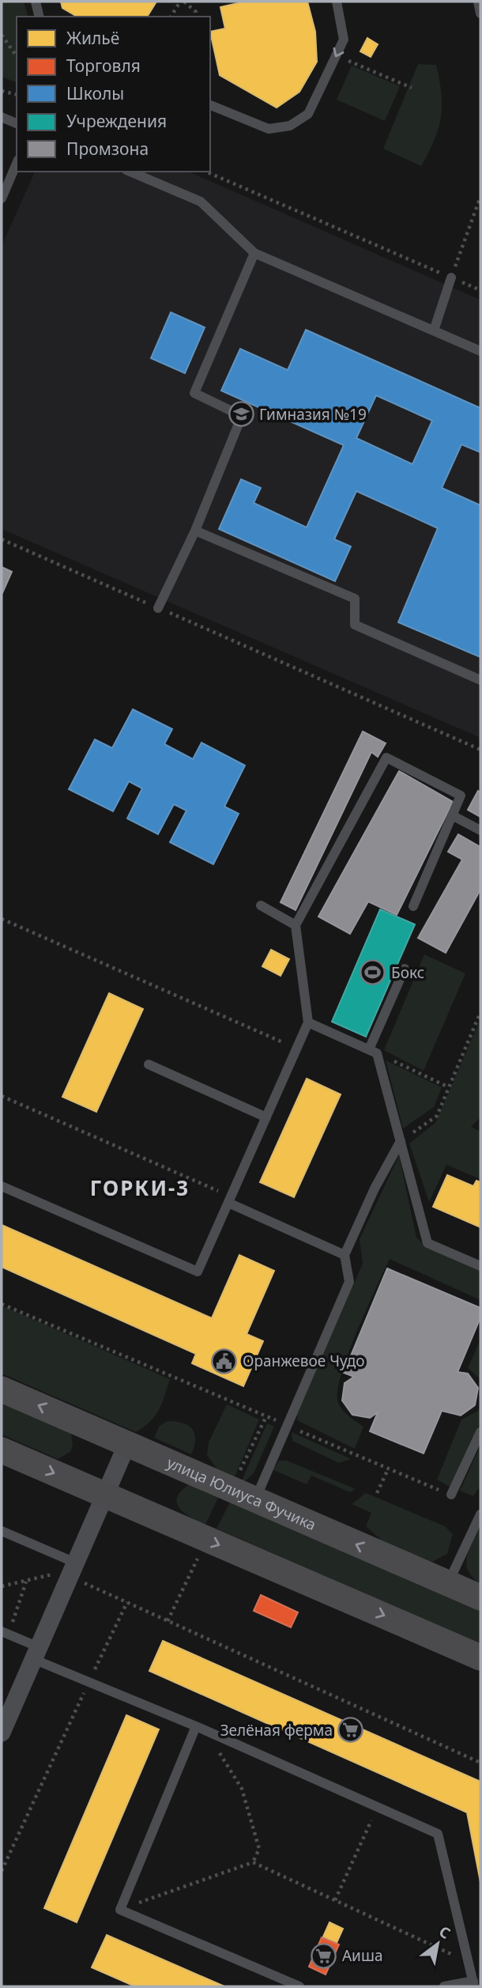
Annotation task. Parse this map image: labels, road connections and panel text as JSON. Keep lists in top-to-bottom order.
{
  "streets": {
    "main road": ["улица Юлиуса Фучика"]
  },
  "districts": ["ГОРКИ-3"],
  "places": {
    "school or university": ["Гимназия №19"],
    "sports": ["Бокс"],
    "public building": ["Оранжевое Чудо"],
    "supermarket": ["Зелёная ферма", "Аиша"]
  },
  "legend": [
    "Жильё",
    "Торговля",
    "Школы",
    "Учреждения",
    "Промзона"
  ],
  "north": "top right"
}
